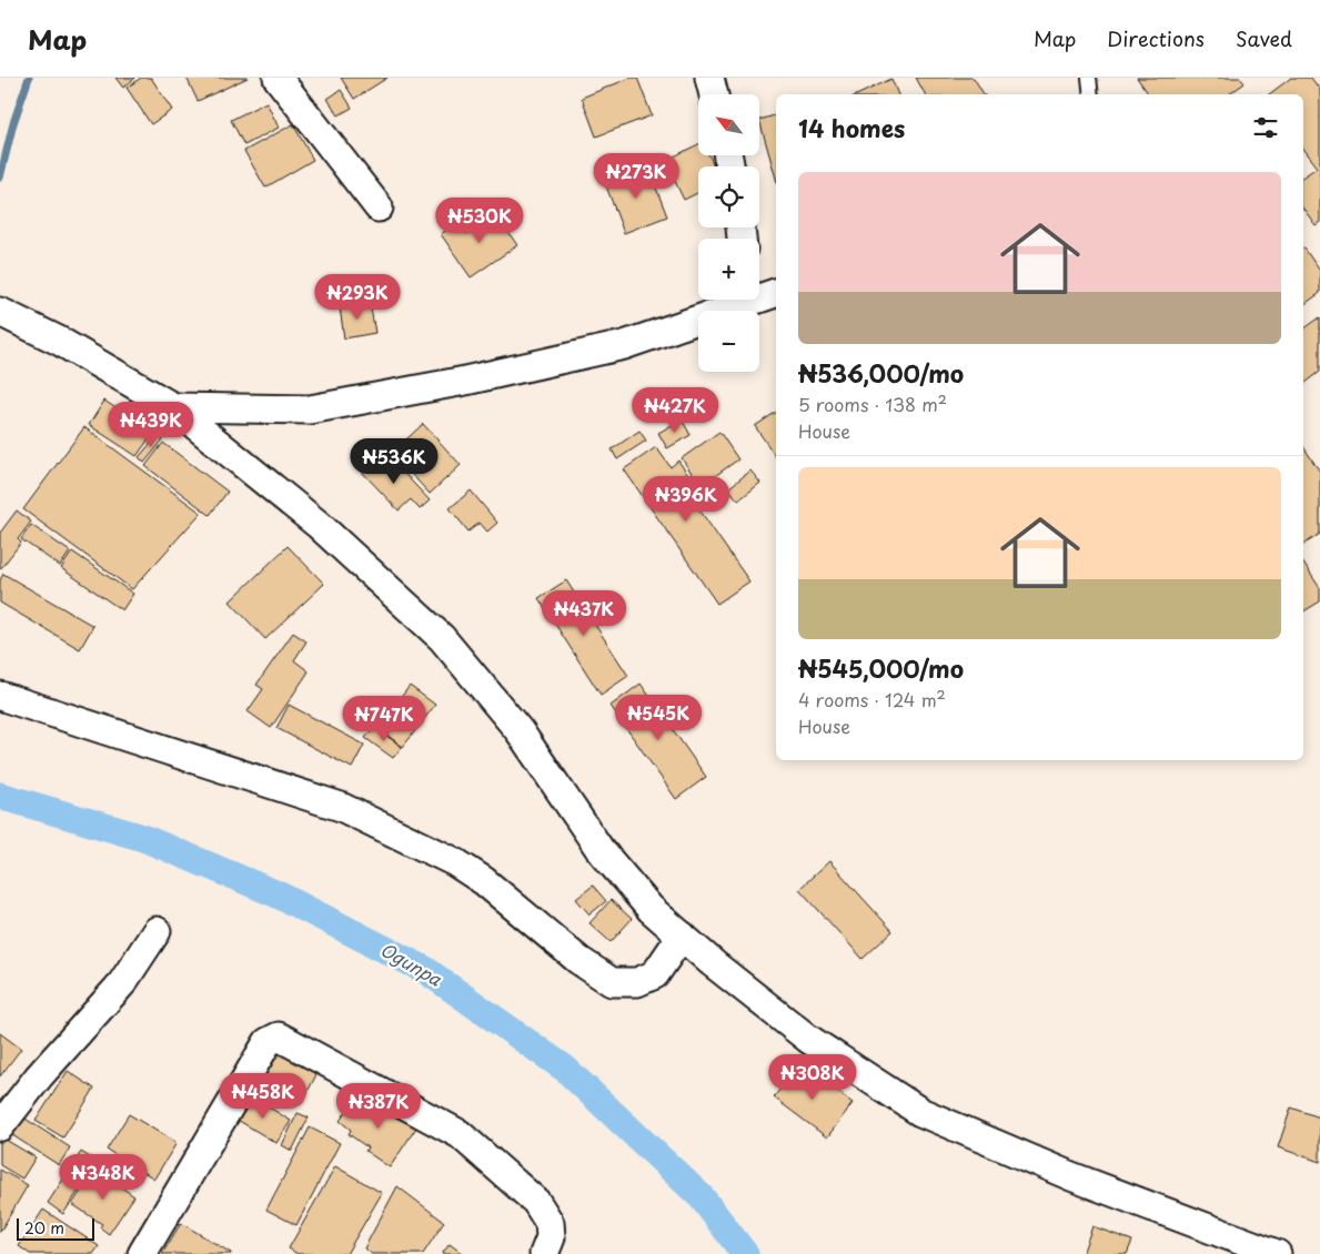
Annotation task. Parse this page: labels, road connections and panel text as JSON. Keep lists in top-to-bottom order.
{
  "water": ["Ogunpa"],
  "scale_bar": "20 m",
  "north": "top left",
  "page": {
    "header": "Map",
    "nav": ["Map", "Directions", "Saved"],
    "map_buttons": ["+", "−"],
    "heading": "14 homes",
    "price": [
      "₦273K",
      "₦530K",
      "₦293K",
      "₦427K",
      "₦439K",
      "₦536K",
      "₦396K",
      "₦437K",
      "₦545K",
      "₦747K",
      "₦308K",
      "₦458K",
      "₦387K",
      "₦348K"
    ],
    "list": [
      {
        "name": "₦536,000/mo",
        "note": "5 rooms · 138 m² · House"
      },
      {
        "name": "₦545,000/mo",
        "note": "4 rooms · 124 m² · House"
      }
    ],
    "scale": "20 m"
  }
}
